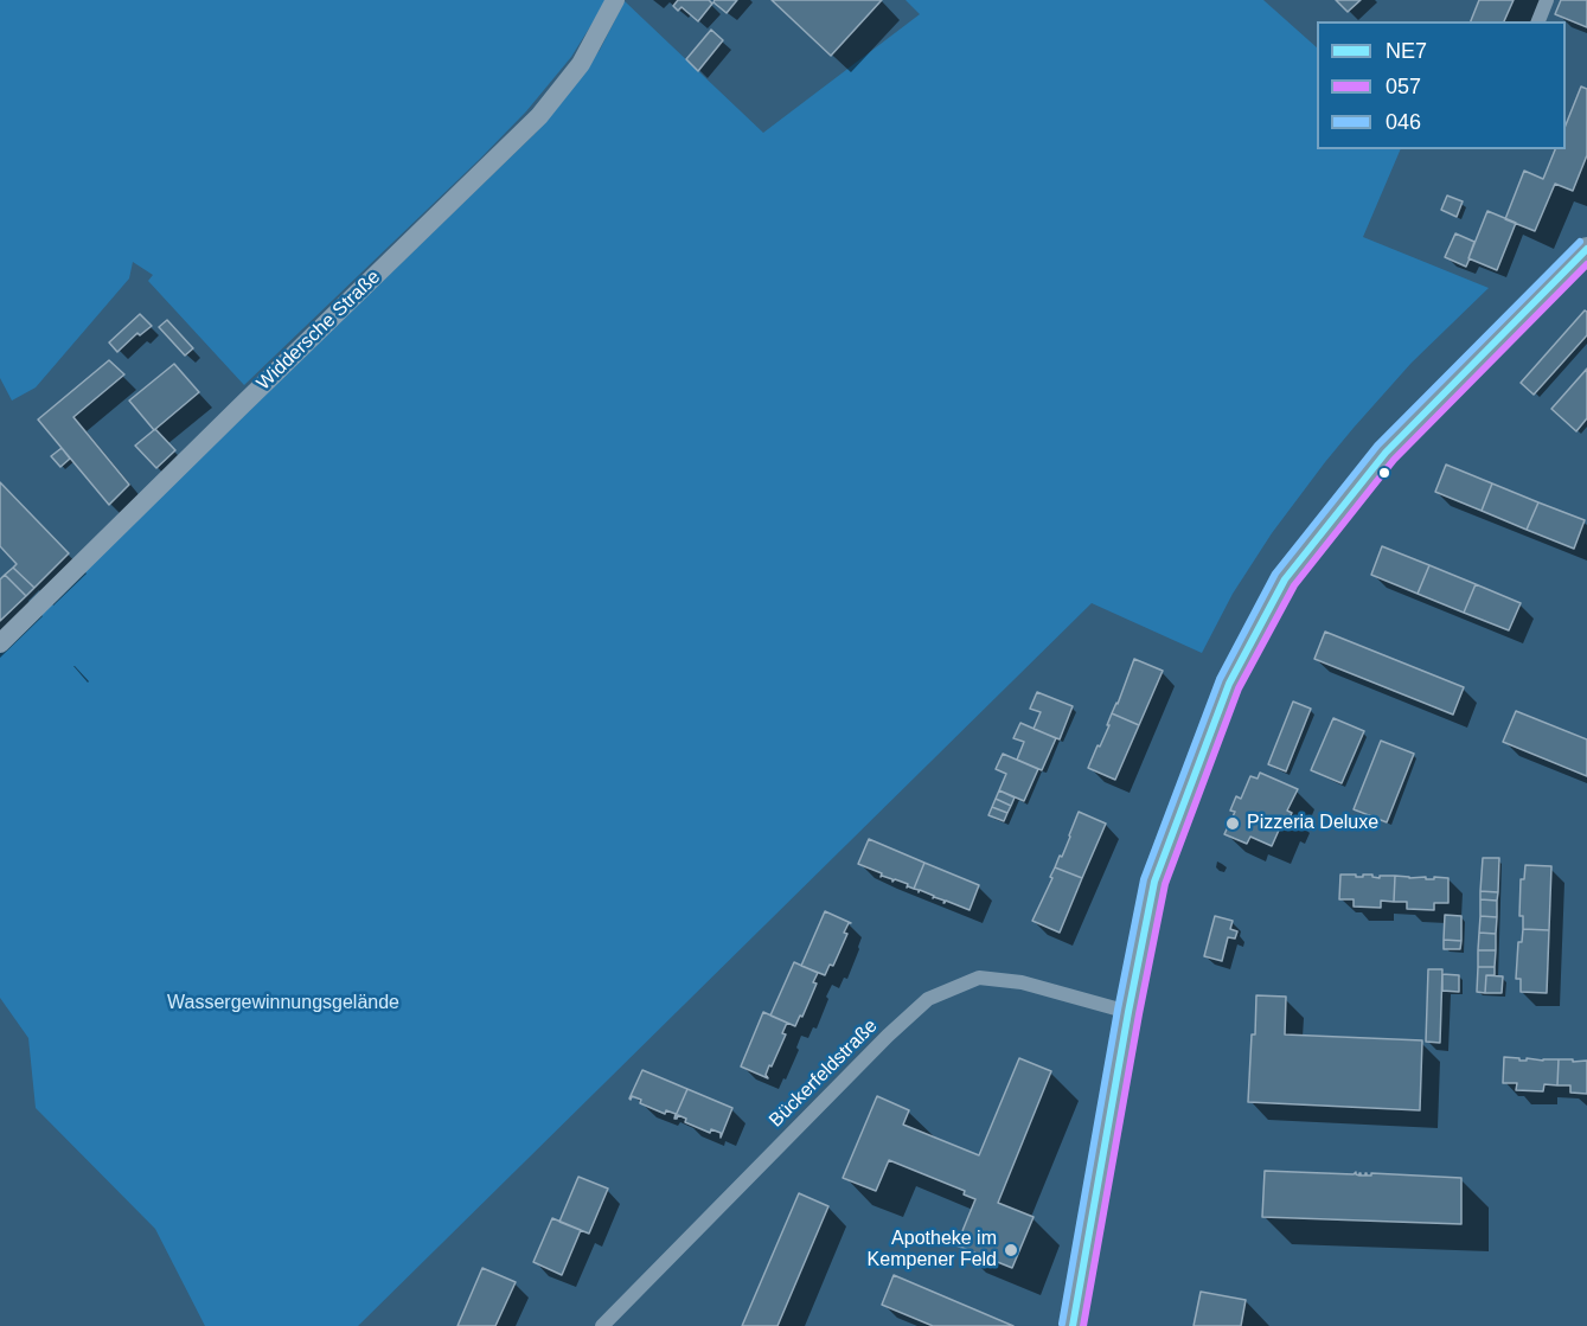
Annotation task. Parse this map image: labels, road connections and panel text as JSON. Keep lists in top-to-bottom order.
{
  "streets": {
    "street": ["Widdersche Straße", "Bückerfeldstraße"]
  },
  "parks": ["Wassergewinnungsgelände"],
  "places": ["Pizzeria Deluxe", "Apotheke im Kempener Feld"],
  "lines": ["transit line 046", "transit line NE7", "transit line 057"],
  "legend": ["NE7", "057", "046"]
}
